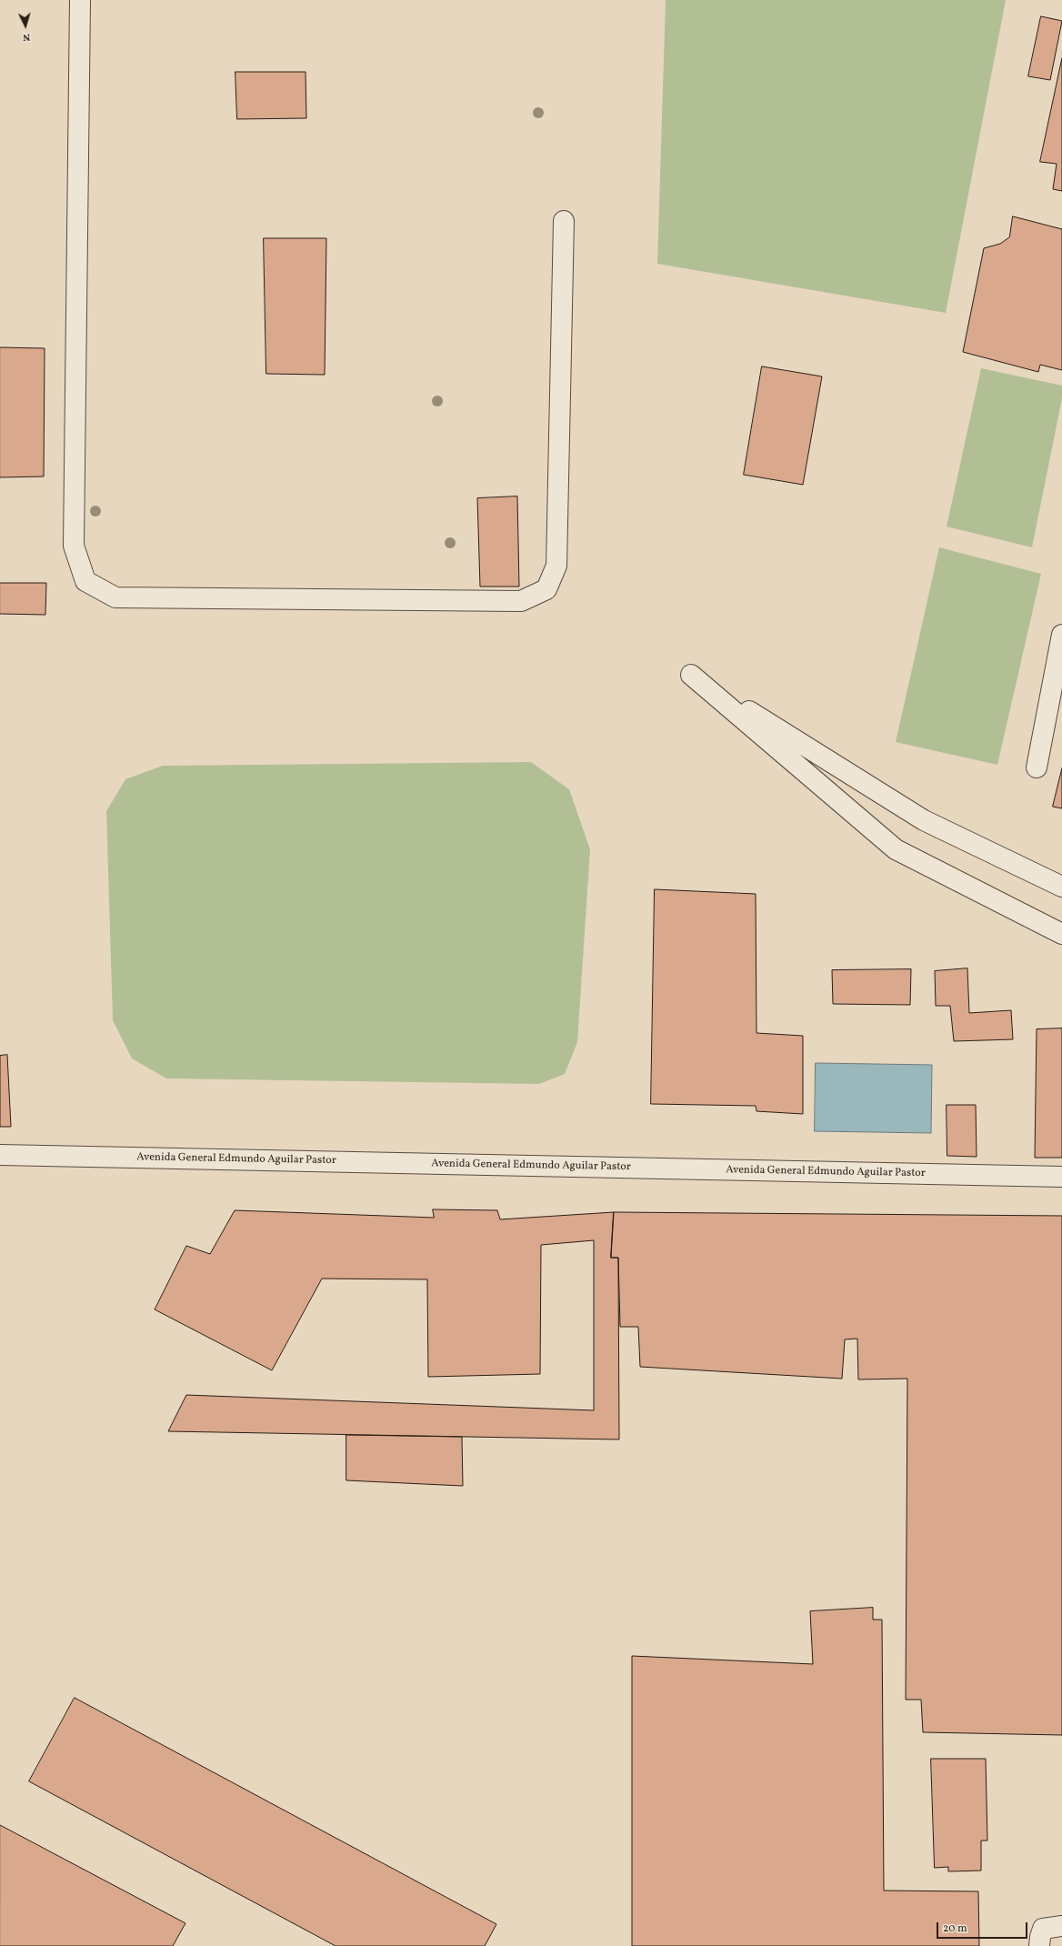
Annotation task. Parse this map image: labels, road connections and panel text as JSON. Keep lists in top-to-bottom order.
{
  "streets": {
    "street": ["Avenida General Edmundo Aguilar Pastor"]
  },
  "scale_bar": "20 m",
  "north": "bottom"
}
